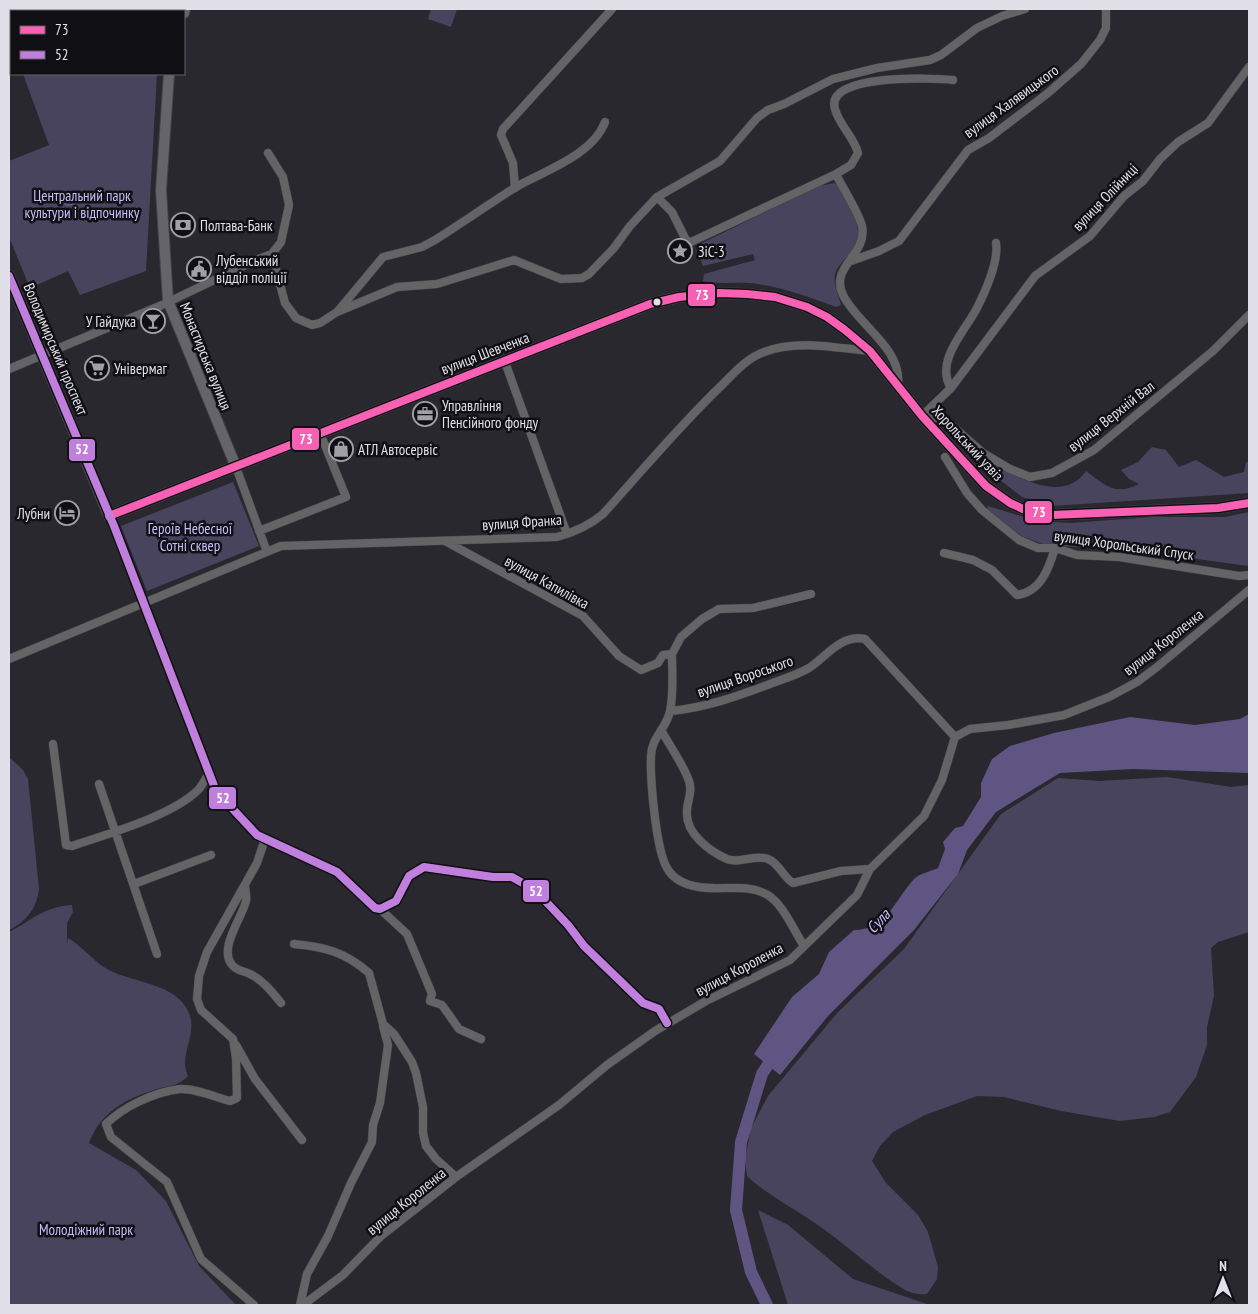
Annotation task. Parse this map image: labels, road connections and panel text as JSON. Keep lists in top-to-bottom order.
{
  "streets": {
    "main road": [
      "Володимирський проспект",
      "вулиця Шевченка",
      "Монастирська вулиця",
      "Хорольський узвіз"
    ],
    "street": [
      "вулиця Халявицького",
      "вулиця Олійниці",
      "вулиця Верхній Вал",
      "вулиця Франка",
      "вулиця Хорольський Спуск",
      "вулиця Капилівка",
      "вулиця Короленка",
      "вулиця Вороського"
    ]
  },
  "crossings": [
    ["вулиця Олійниці", "вулиця Верхній Вал"],
    ["вулиця Олійниці", "Хорольський узвіз"],
    ["Володимирський проспект", "вулиця Шевченка"],
    ["вулиця Шевченка", "Монастирська вулиця"],
    ["вулиця Шевченка", "Хорольський узвіз"],
    ["вулиця Шевченка", "вулиця Франка"],
    ["вулиця Верхній Вал", "Хорольський узвіз"],
    ["Хорольський узвіз", "вулиця Франка"],
    ["вулиця Франка", "вулиця Капилівка"],
    ["вулиця Короленка", "вулиця Вороського"]
  ],
  "water": ["Сула"],
  "parks": ["Центральний парк культури і відпочинку", "Героїв Небесної Сотні сквер", "Молодіжний парк"],
  "places": {
    "bank": ["Полтава-Банк"],
    "place": ["ЗіС-3"],
    "public building": ["Лубенський відділ поліції"],
    "bar": ["У Гайдука"],
    "supermarket": ["Універмаг"],
    "office": ["Управління Пенсійного фонду"],
    "shop": ["АТЛ Автосервіс"],
    "hotel": ["Лубни"]
  },
  "lines": ["transit line 52", "transit line 73"],
  "legend": ["73", "52"],
  "north": "top"
}
